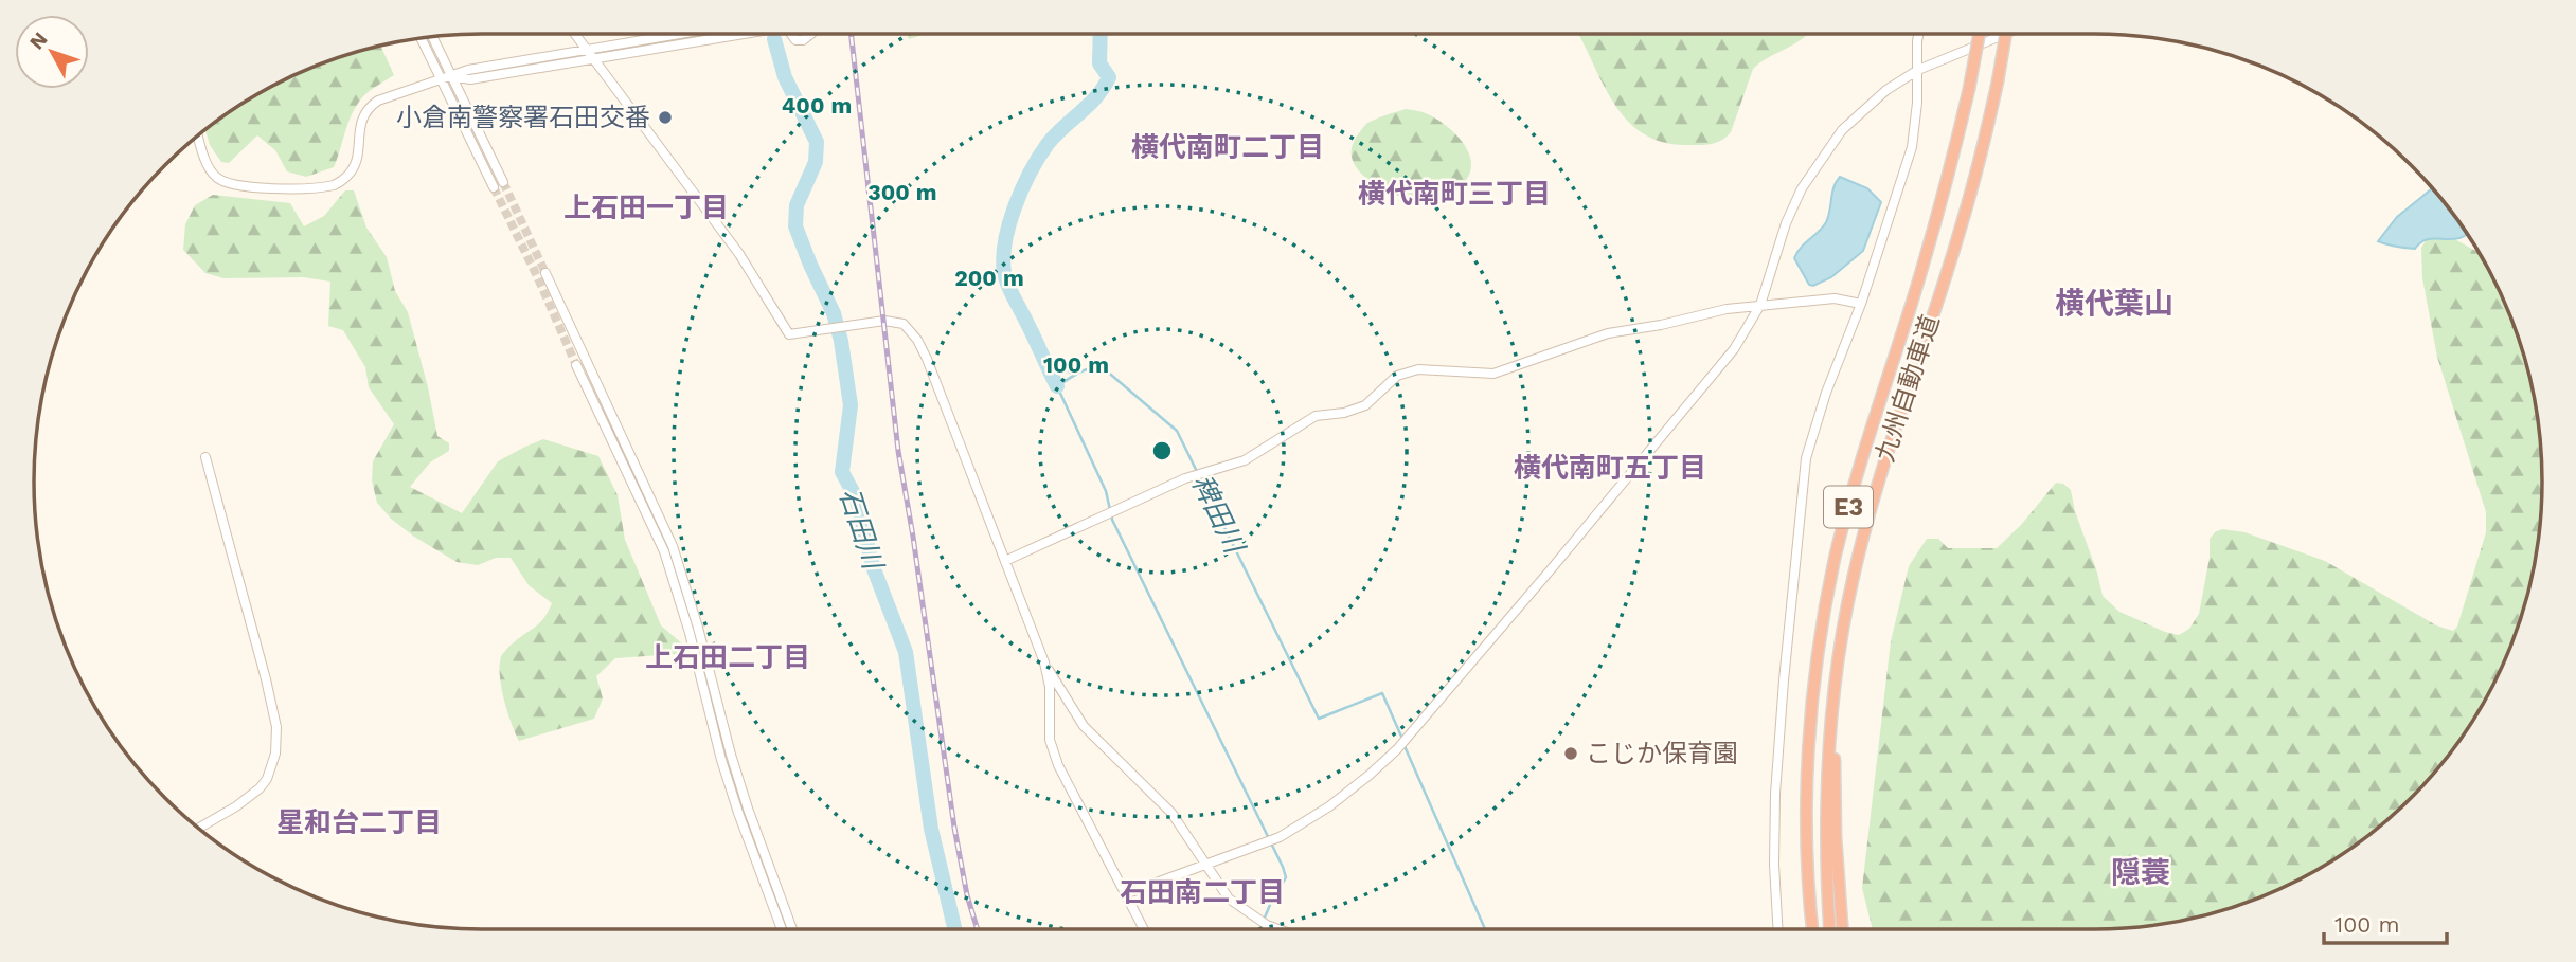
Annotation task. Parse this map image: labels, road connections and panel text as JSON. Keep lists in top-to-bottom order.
{
  "streets": {
    "highway": ["九州自動車道", "E3"]
  },
  "districts": [
    "横代南町二丁目",
    "横代南町三丁目",
    "上石田一丁目",
    "横代葉山",
    "横代南町五丁目",
    "上石田二丁目",
    "星和台二丁目",
    "隠蓑",
    "石田南二丁目"
  ],
  "water": ["稗田川", "石田川"],
  "places": ["小倉南警察署石田交番", "こじか保育園"],
  "scale_bar": "100 m",
  "north": "top left",
  "rings": [
    "400 m",
    "300 m",
    "200 m",
    "100 m"
  ]
}
